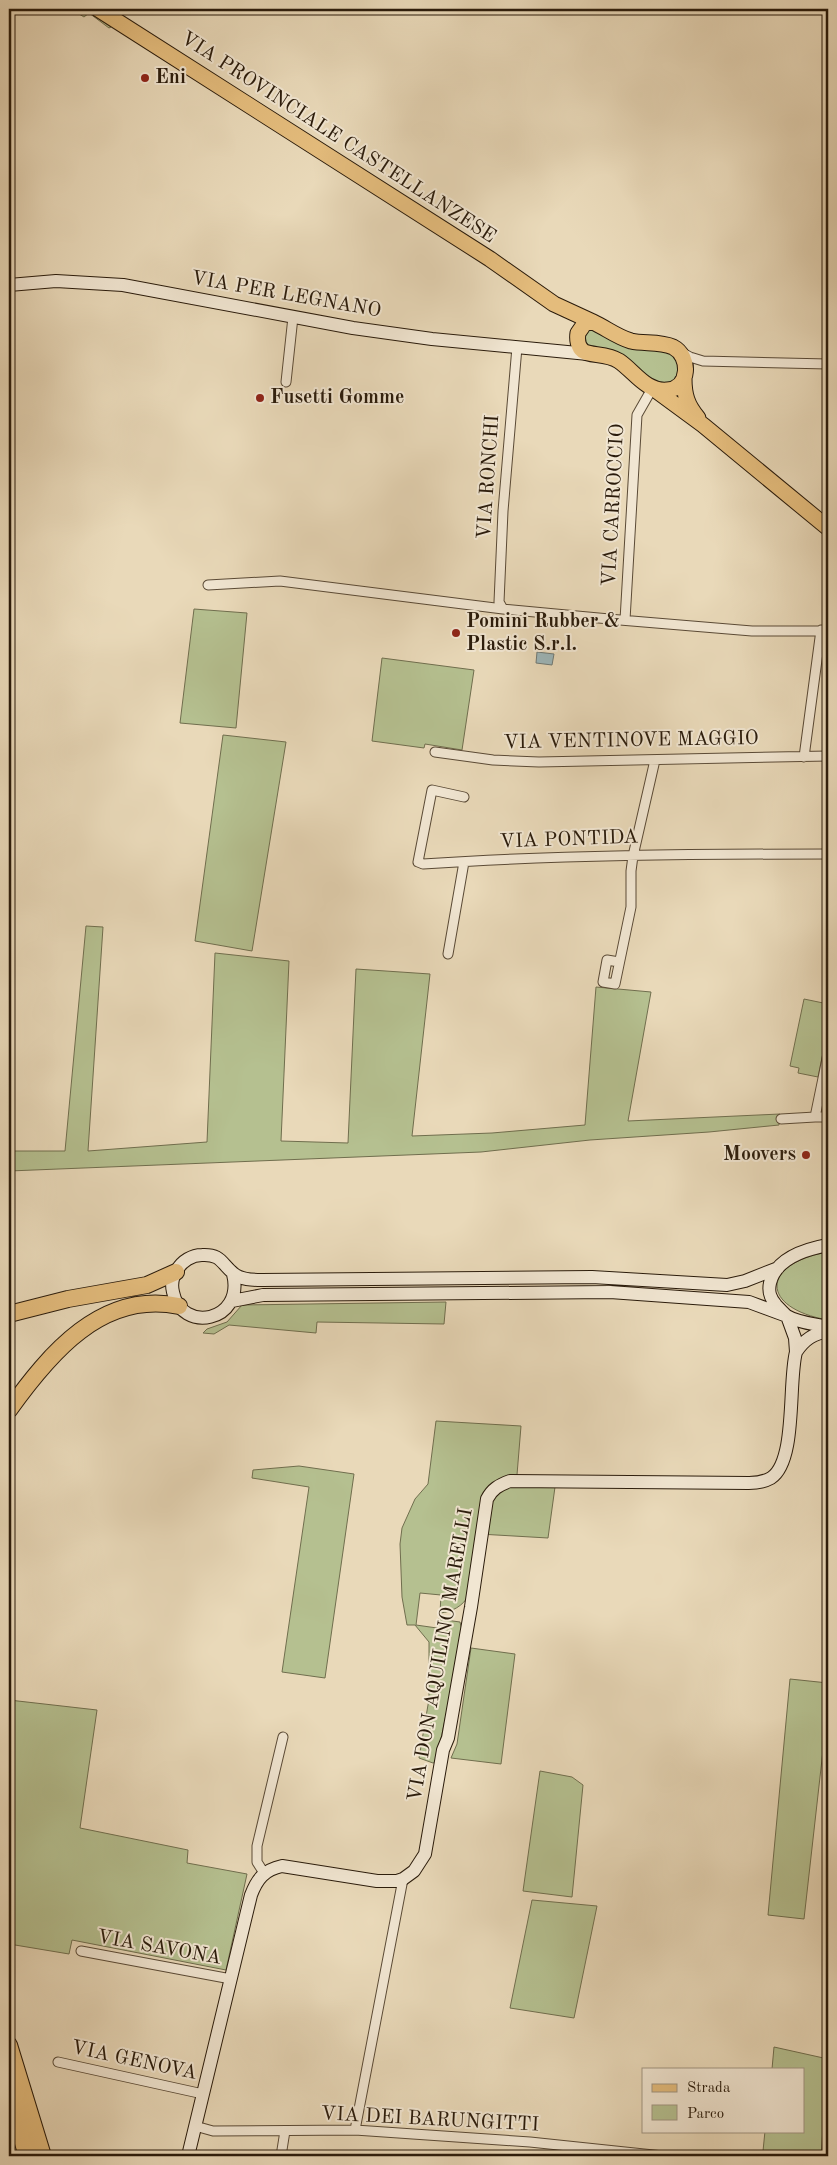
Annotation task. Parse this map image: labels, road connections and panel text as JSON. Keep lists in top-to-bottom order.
{
  "streets": {
    "main road": ["VIA PROVINCIALE CASTELLANZESE"],
    "street": [
      "VIA PER LEGNANO",
      "VIA RONCHI",
      "VIA CARROCCIO",
      "VIA VENTINOVE MAGGIO",
      "VIA PONTIDA",
      "VIA DON AQUILINO MARELLI",
      "VIA SAVONA",
      "VIA GENOVA",
      "VIA DEI BARUNGITTI"
    ]
  },
  "crossings": [
    ["VIA PROVINCIALE CASTELLANZESE", "VIA PER LEGNANO"],
    ["VIA PER LEGNANO", "VIA RONCHI"]
  ],
  "places": [
    "Eni",
    "Fusetti Gomme",
    "Pomini Rubber & Plastic S.r.l.",
    "Moovers"
  ],
  "legend": ["Strada", "Parco"]
}
